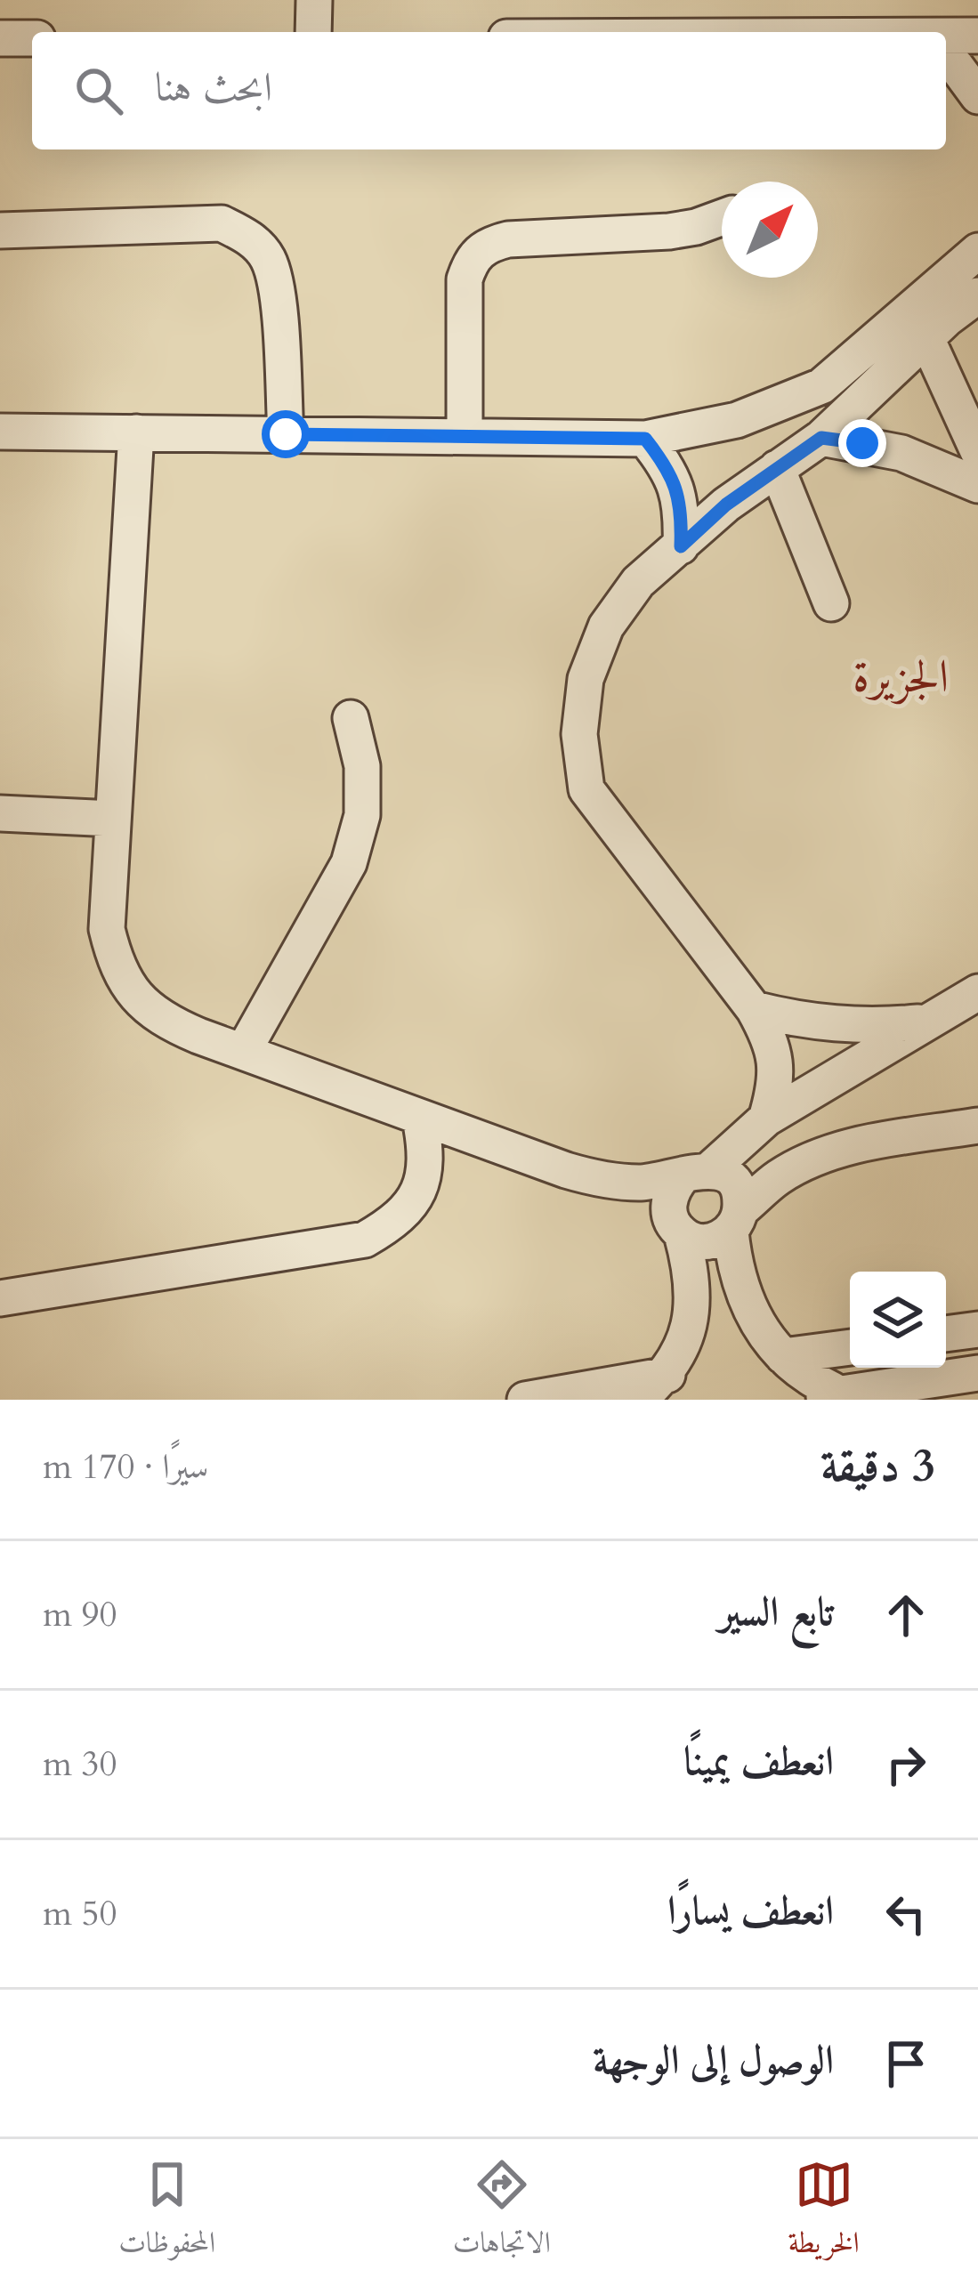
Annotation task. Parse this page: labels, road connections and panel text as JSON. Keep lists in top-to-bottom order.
{
  "districts": ["الجزيرة"],
  "north": "top right",
  "page": {
    "search": "ابحث هنا",
    "heading": ["3 دقيقة", "سيرًا · 170 m"],
    "list": [
      ["تابع السير", "90 m"],
      ["انعطف يمينًا", "30 m"],
      ["انعطف يسارًا", "50 m"],
      "الوصول إلى الوجهة"
    ],
    "nav": ["الخريطة", "الاتجاهات", "المحفوظات"]
  }
}
